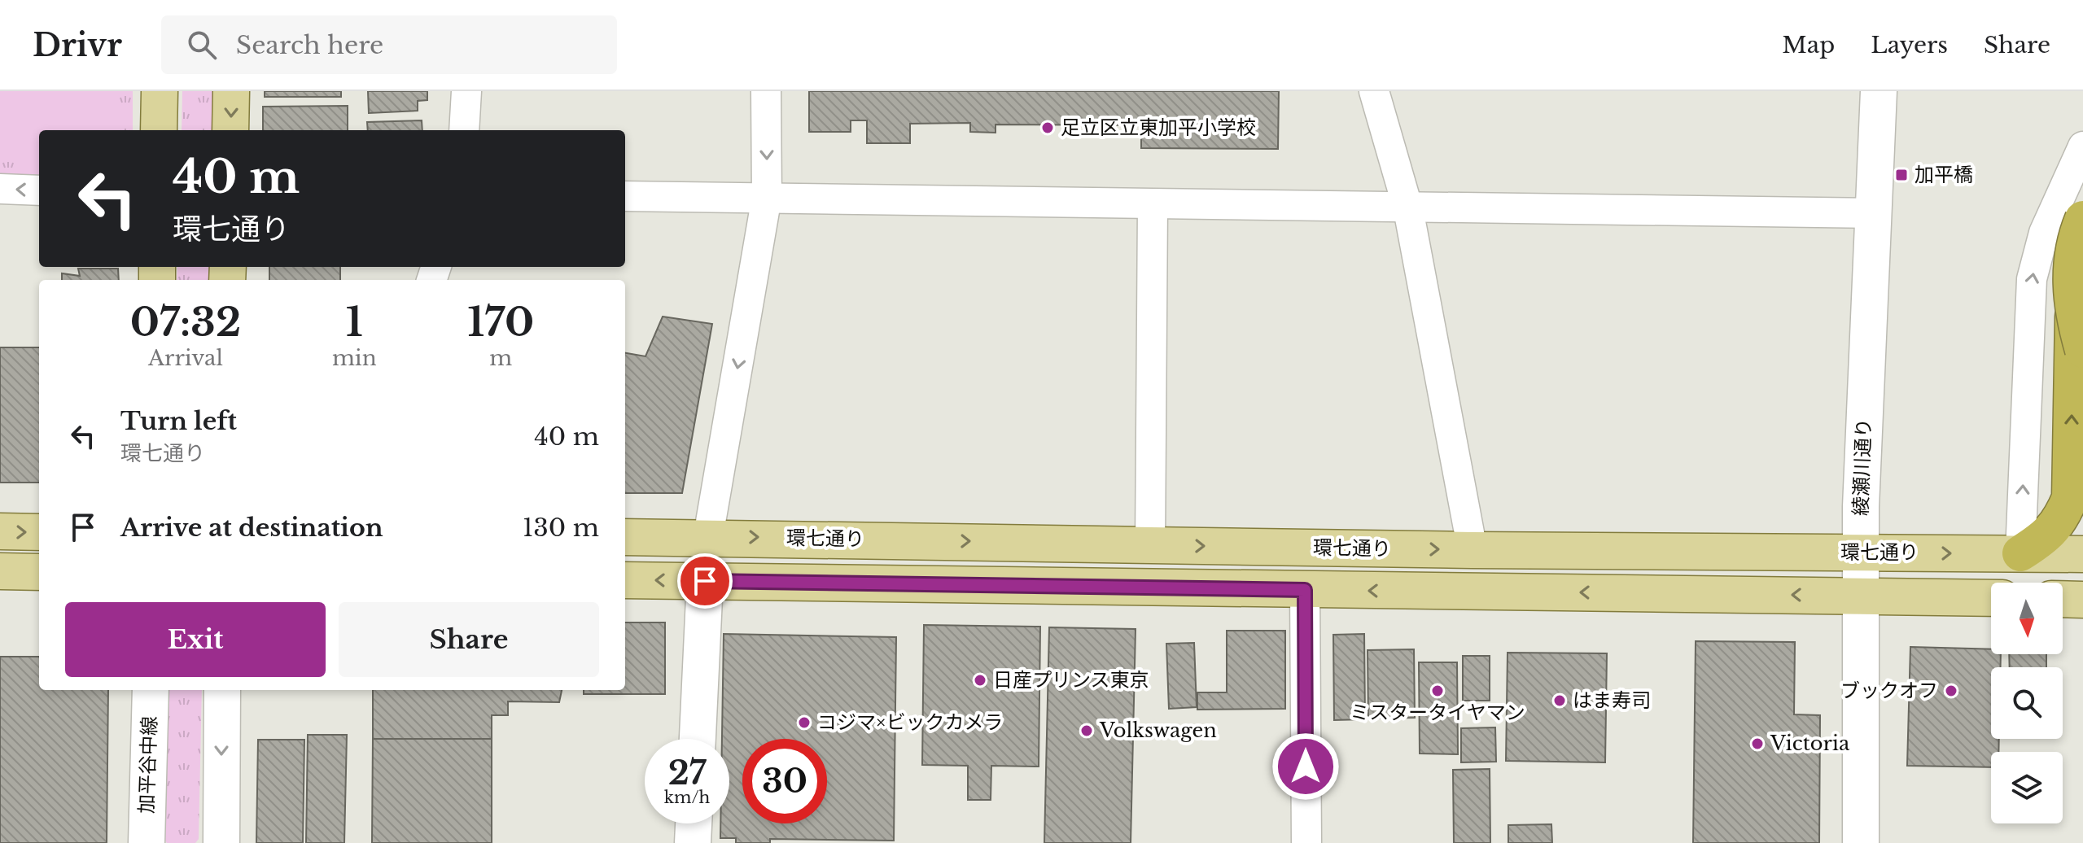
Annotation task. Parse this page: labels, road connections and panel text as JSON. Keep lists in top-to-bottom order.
{
  "streets": {
    "main road": ["環七通り"],
    "street": ["綾瀬川通り", "加平谷中線"]
  },
  "crossings": [
    ["綾瀬川通り", "環七通り"]
  ],
  "places": {
    "other": [
      "足立区立東加平小学校",
      "日産プリンス東京",
      "ミスタータイヤマン",
      "ブックオフ",
      "はま寿司",
      "コジマ×ビックカメラ",
      "Volkswagen",
      "Victoria"
    ],
    "transit": ["加平橋"]
  },
  "north": "bottom",
  "page": {
    "header": "Drivr",
    "search": "Search here",
    "nav": ["Map", "Layers", "Share"],
    "turn": ["40 m", "環七通り"],
    "eta": [
      "07:32",
      "Arrival",
      "1",
      "min",
      "170",
      "m"
    ],
    "list": [
      {
        "name": "Turn left",
        "note": "環七通り",
        "value": "40 m"
      },
      {
        "name": "Arrive at destination",
        "value": "130 m"
      }
    ],
    "buttons": ["Exit", "Share"],
    "speed": "27 km/h",
    "limit": "30"
  }
}
